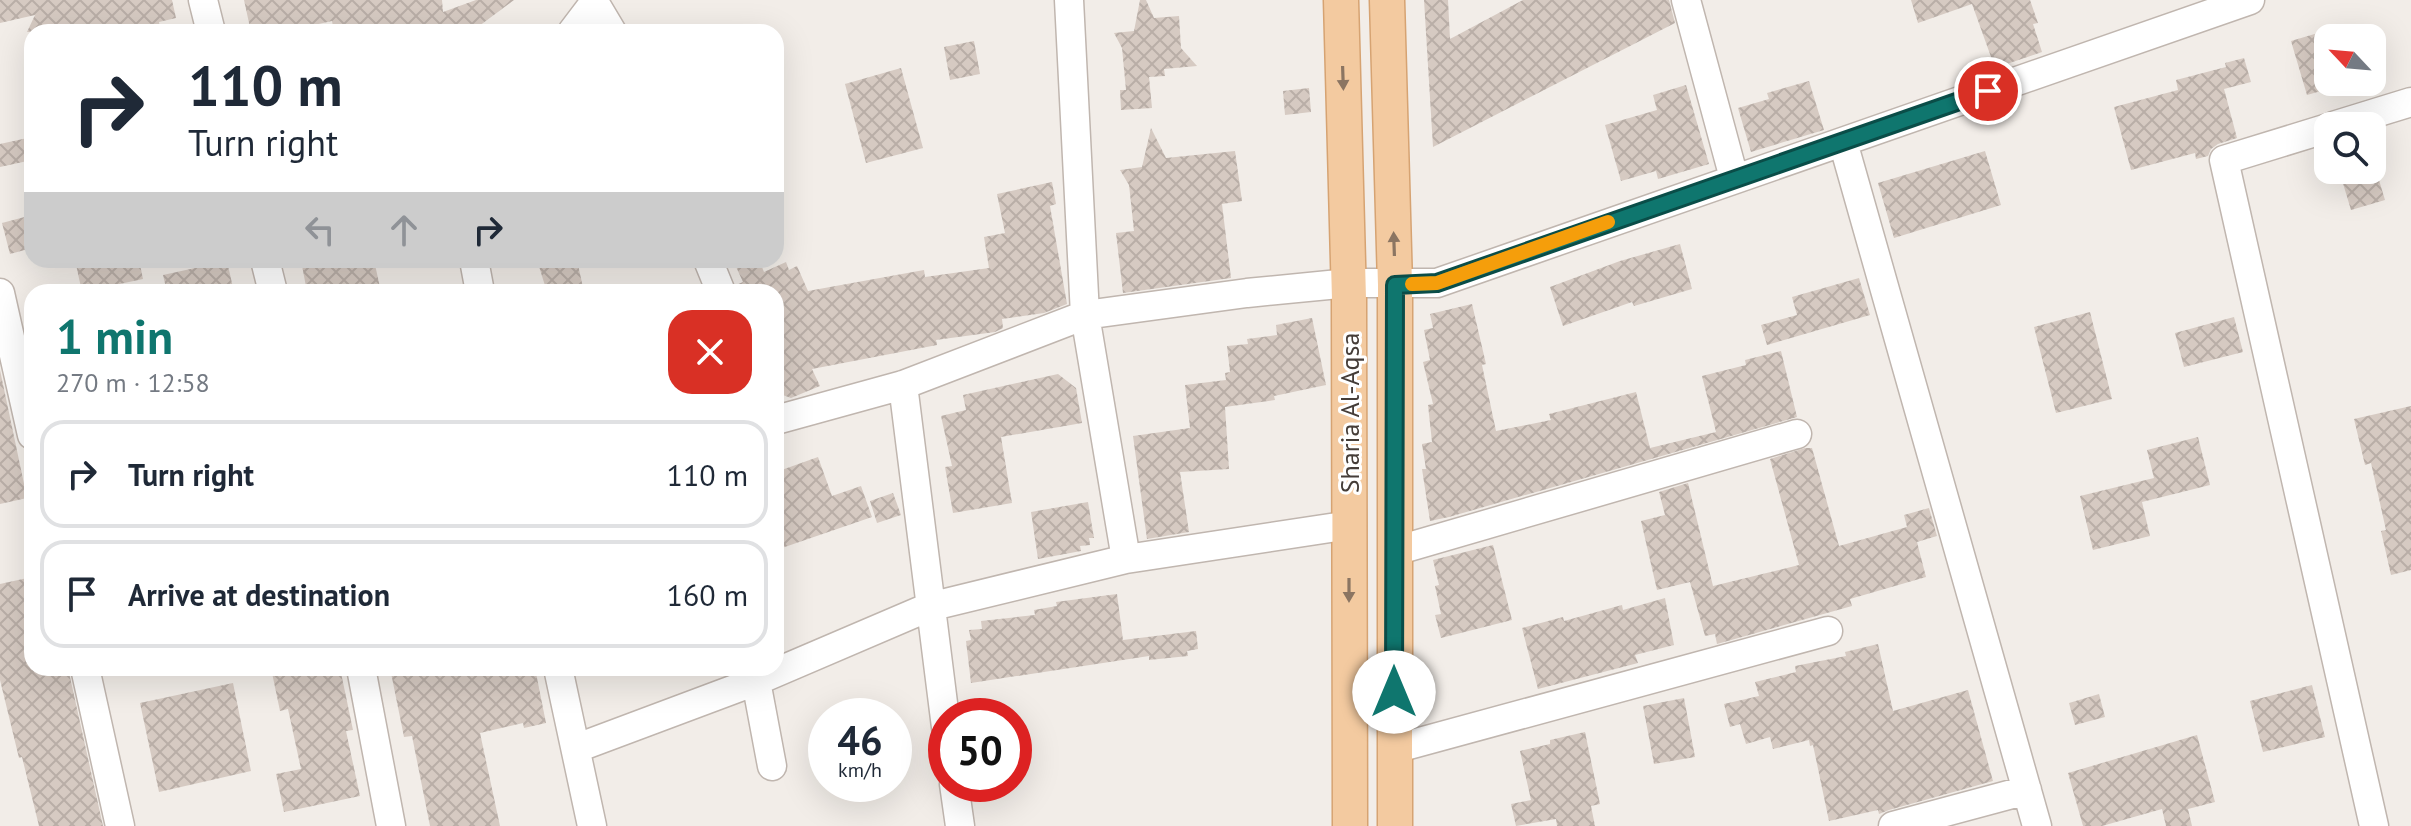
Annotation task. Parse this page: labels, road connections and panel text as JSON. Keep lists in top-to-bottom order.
{
  "streets": {
    "main road": ["Sharia Al-Aqsa"]
  },
  "north": "top left",
  "page": {
    "turn": ["110 m", "Turn right"],
    "heading": ["1 min", "270 m · 12:58"],
    "list": [
      {
        "name": "Turn right",
        "value": "110 m"
      },
      {
        "name": "Arrive at destination",
        "value": "160 m"
      }
    ],
    "speed": "46 km/h",
    "limit": "50"
  }
}
